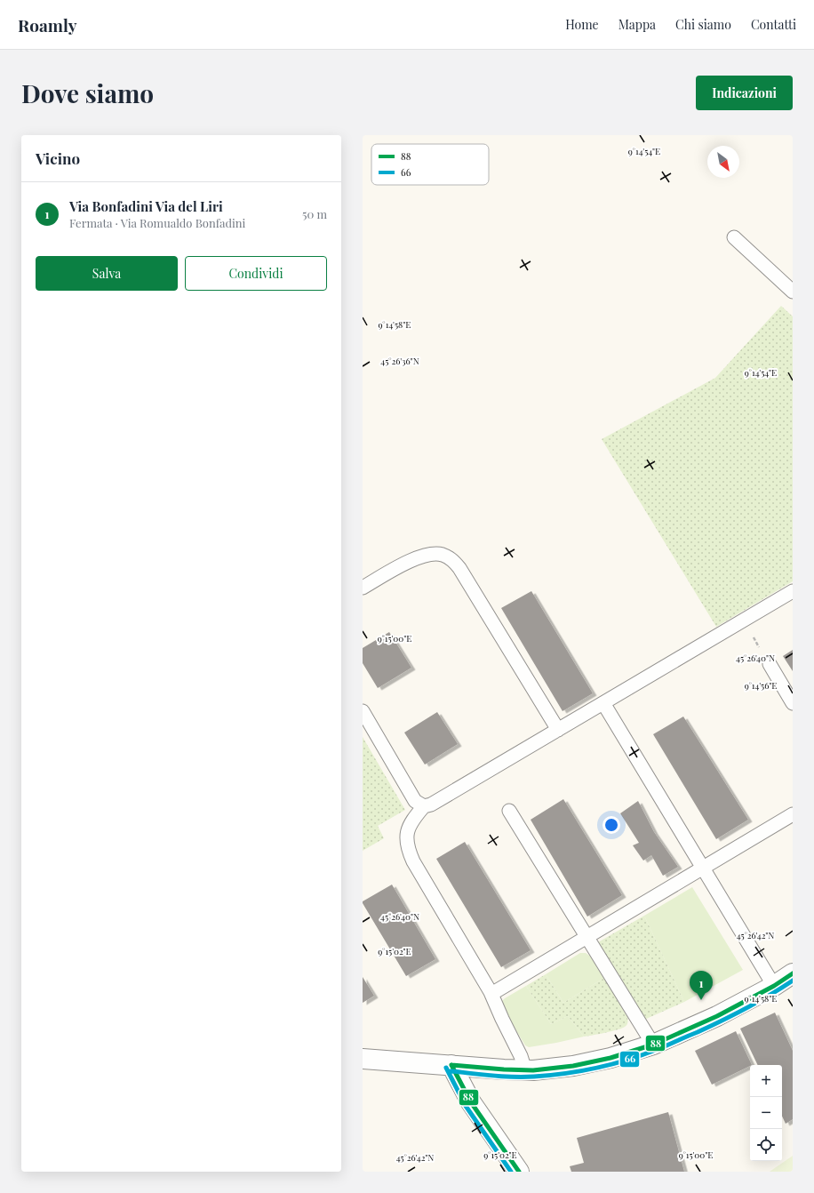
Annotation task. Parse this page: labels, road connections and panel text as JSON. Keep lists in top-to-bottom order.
{
  "lines": ["transit line 88", "transit line 66"],
  "legend": ["88", "66"],
  "north": "bottom right",
  "page": {
    "header": "Roamly",
    "nav": [
      "Home",
      "Mappa",
      "Chi siamo",
      "Contatti"
    ],
    "buttons": [
      "Indicazioni",
      ["Salva", "Condividi"]
    ],
    "title": "Dove siamo",
    "heading": "Vicino",
    "list": [
      {
        "mark": "1",
        "name": "Via Bonfadini Via del Liri",
        "note": "Fermata · Via Romualdo Bonfadini",
        "value": "50 m"
      }
    ],
    "pins": "1",
    "map_buttons": ["+", "−"]
  },
  "coordinates": [
    "9°14'54\"E",
    "9°14'58\"E",
    "45°26'36\"N",
    "9°15'00\"E",
    "45°26'40\"N",
    "9°14'56\"E",
    "45°26'42\"N",
    "9°15'02\"E"
  ]
}
